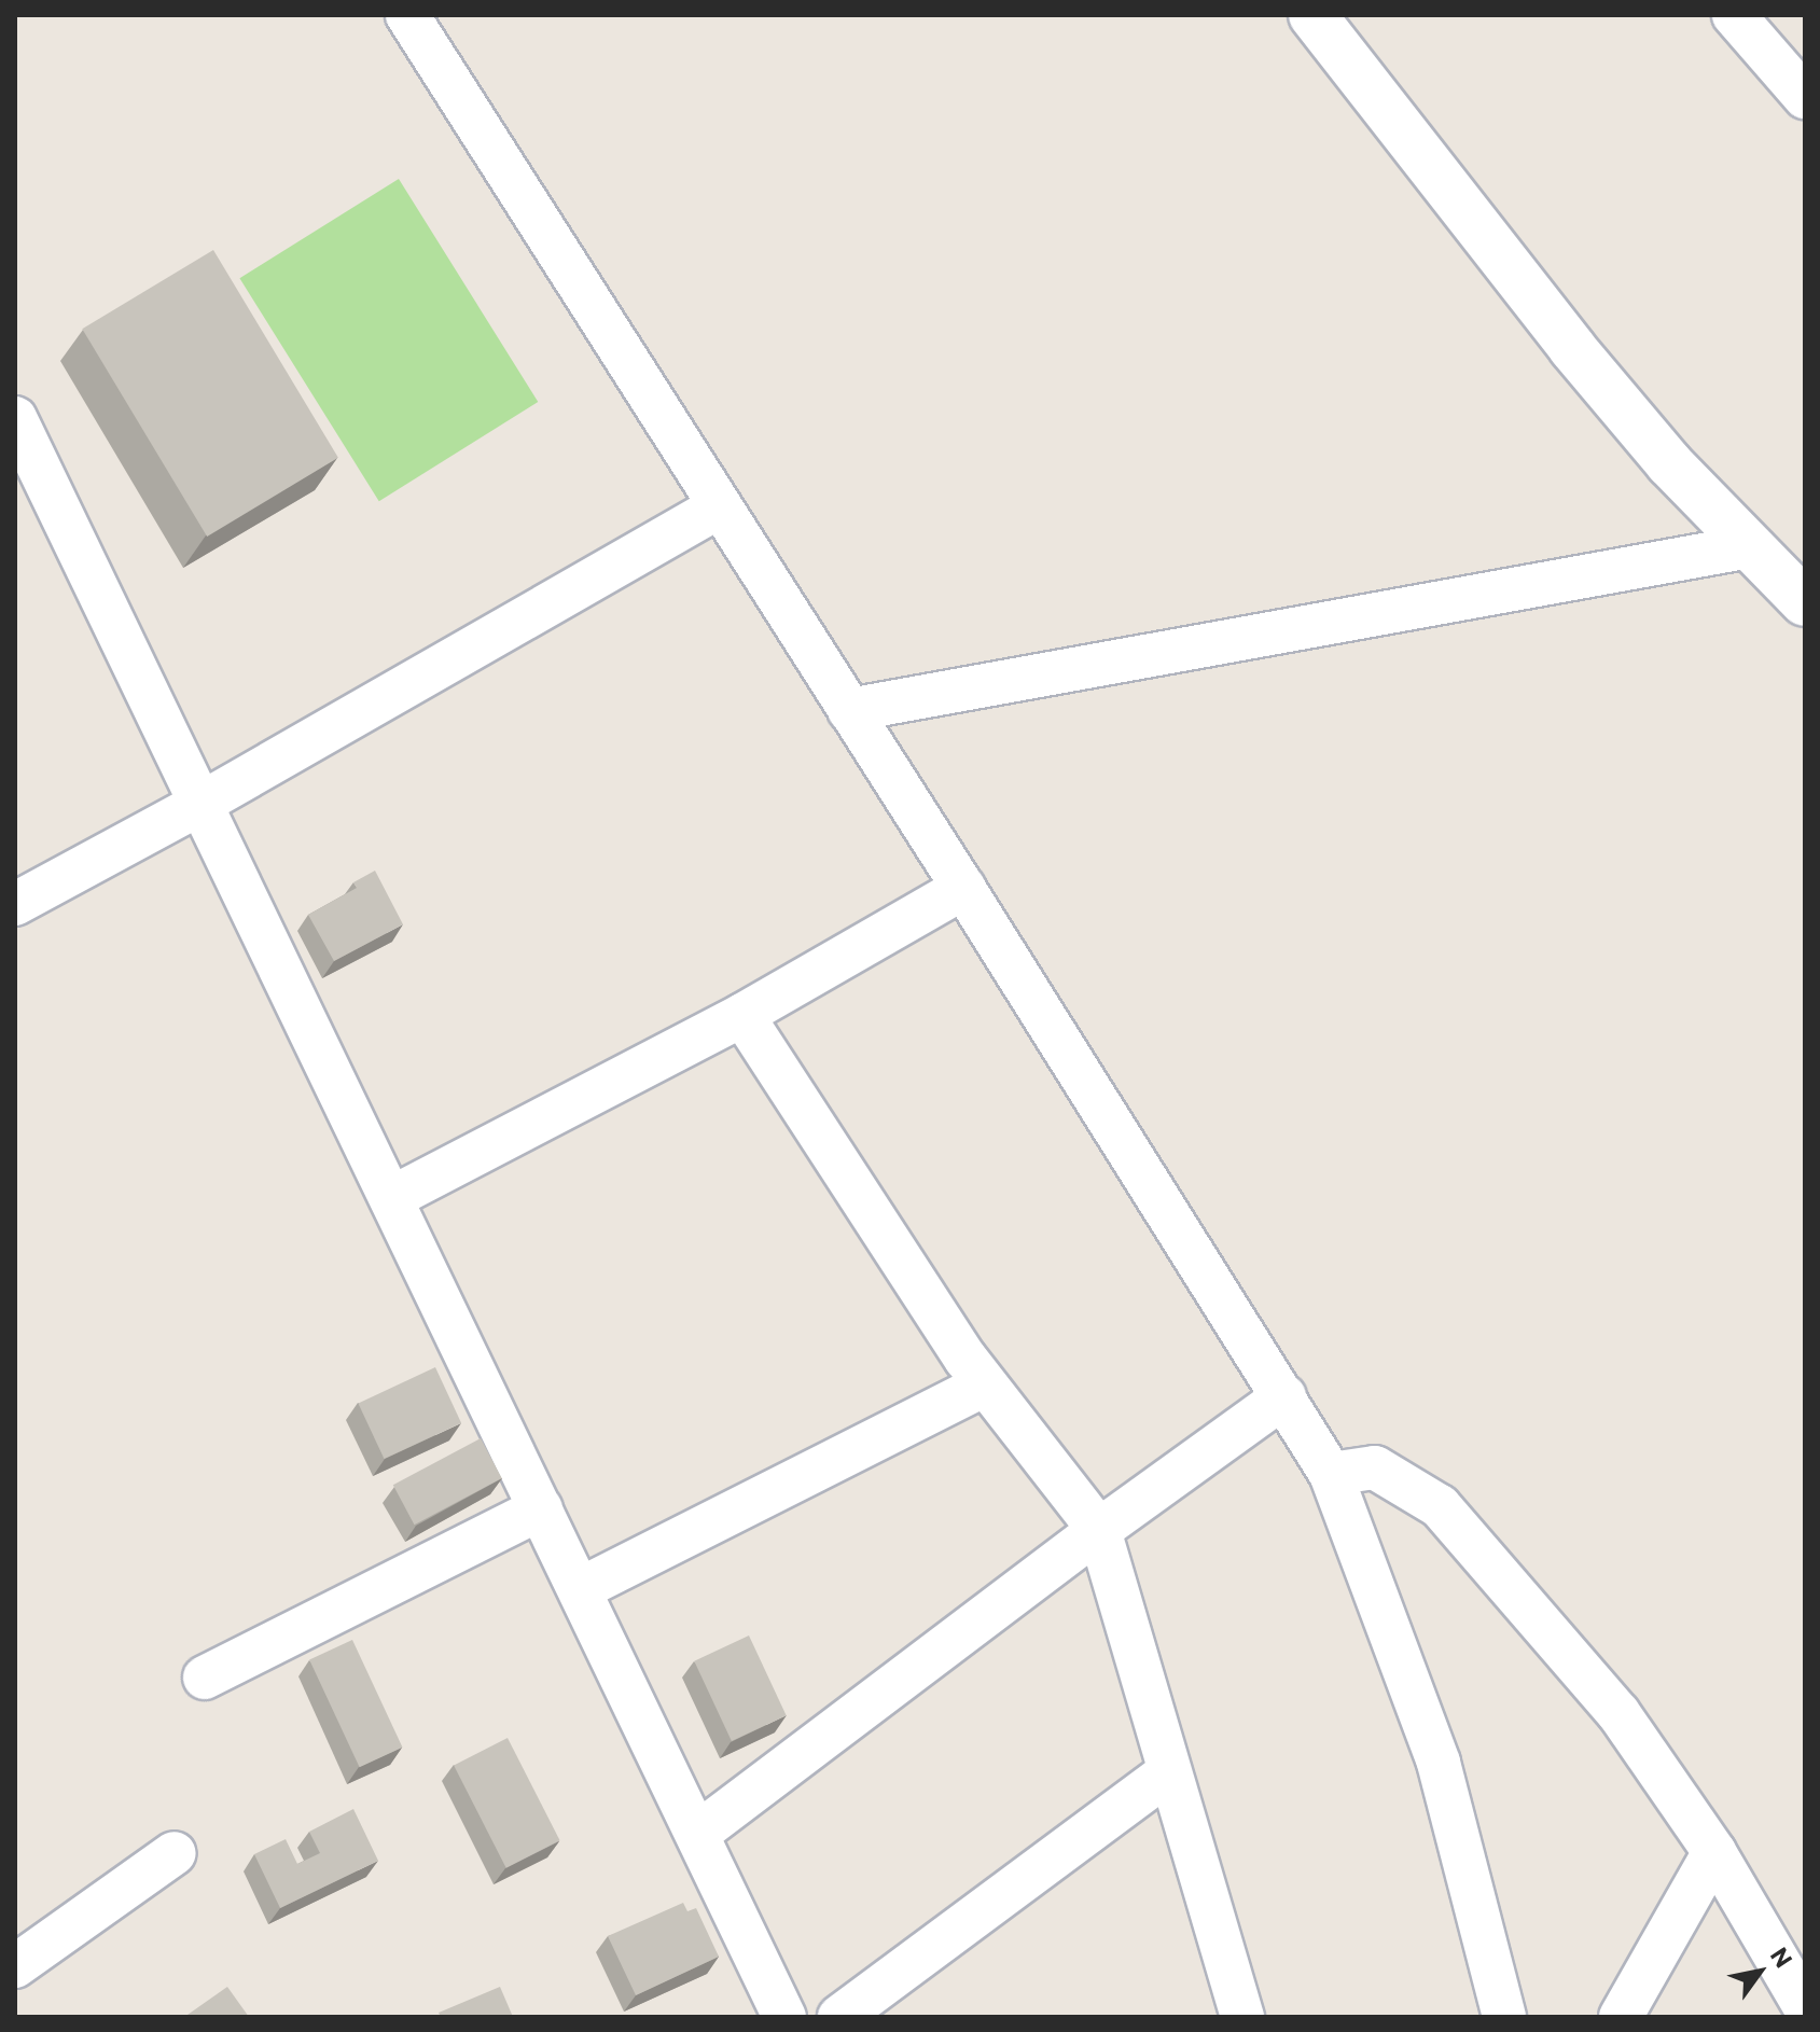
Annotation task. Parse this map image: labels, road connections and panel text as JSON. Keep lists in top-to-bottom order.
{
  "north": "top right"
}
